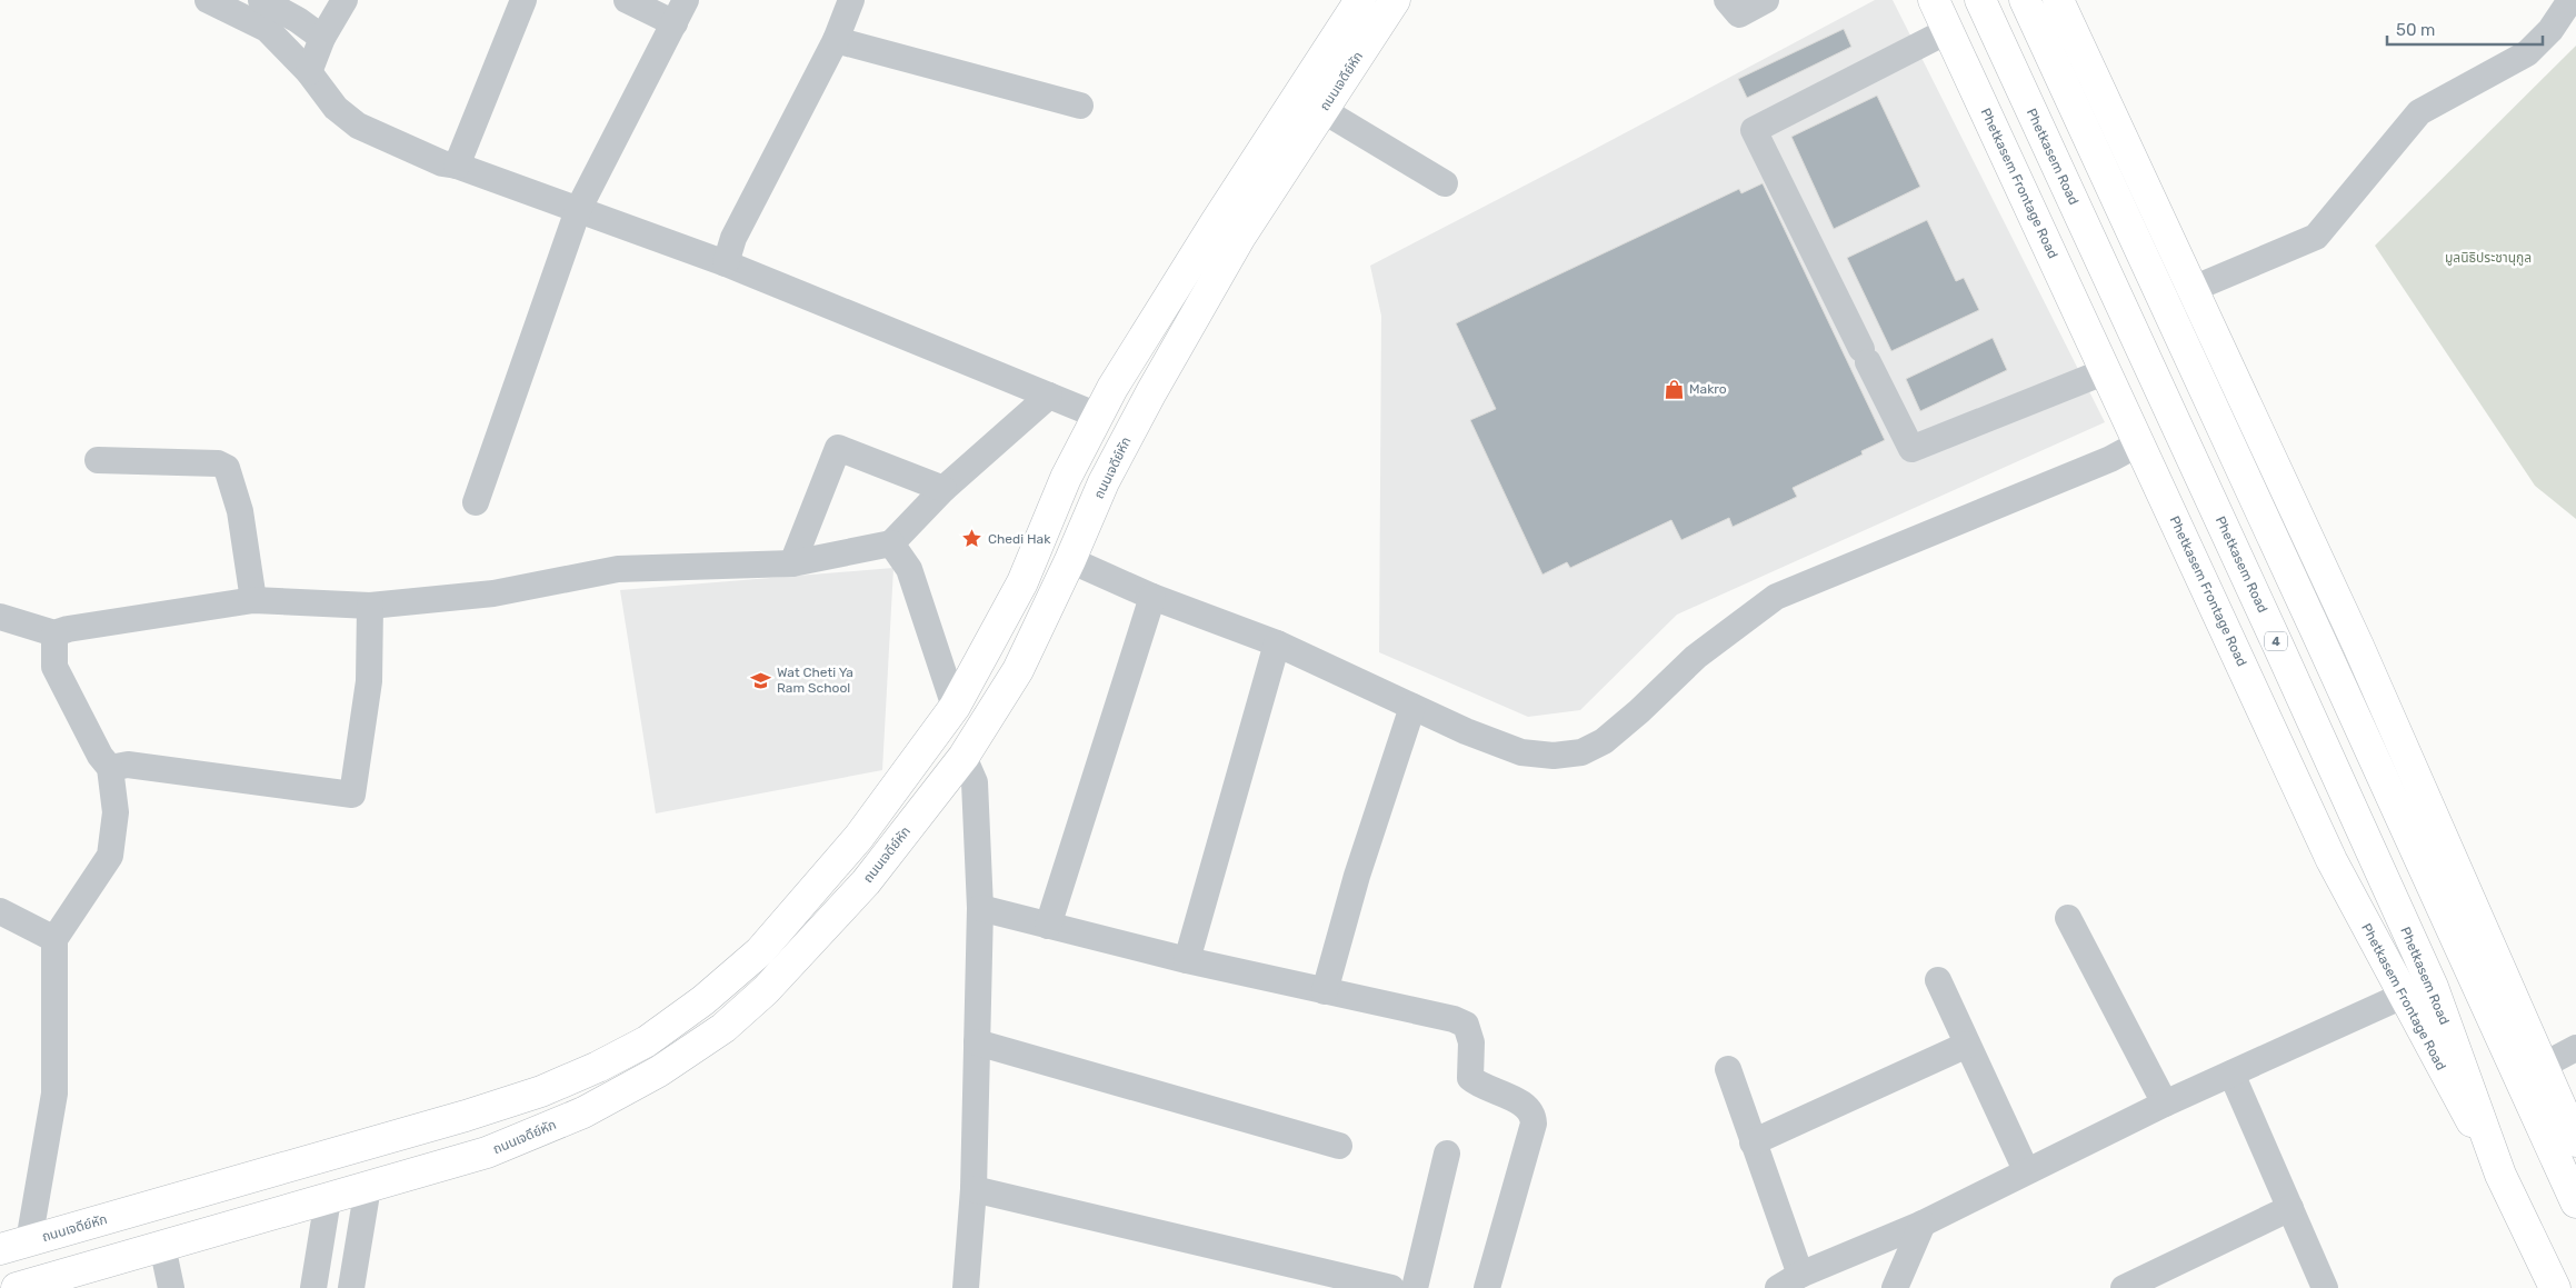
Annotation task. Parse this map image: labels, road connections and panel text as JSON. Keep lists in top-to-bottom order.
{
  "streets": {
    "main road": [
      "ถนนเจดีย์หัก",
      "Phetkasem Road",
      "Phetkasem Frontage Road",
      "4"
    ]
  },
  "crossings": [
    ["Phetkasem Road", "Phetkasem Frontage Road"]
  ],
  "parks": ["มูลนิธิประชานุกูล"],
  "places": {
    "shop": ["Makro"],
    "place": ["Chedi Hak"],
    "school or university": ["Wat Cheti Ya Ram School"]
  },
  "scale_bar": "50 m"
}
